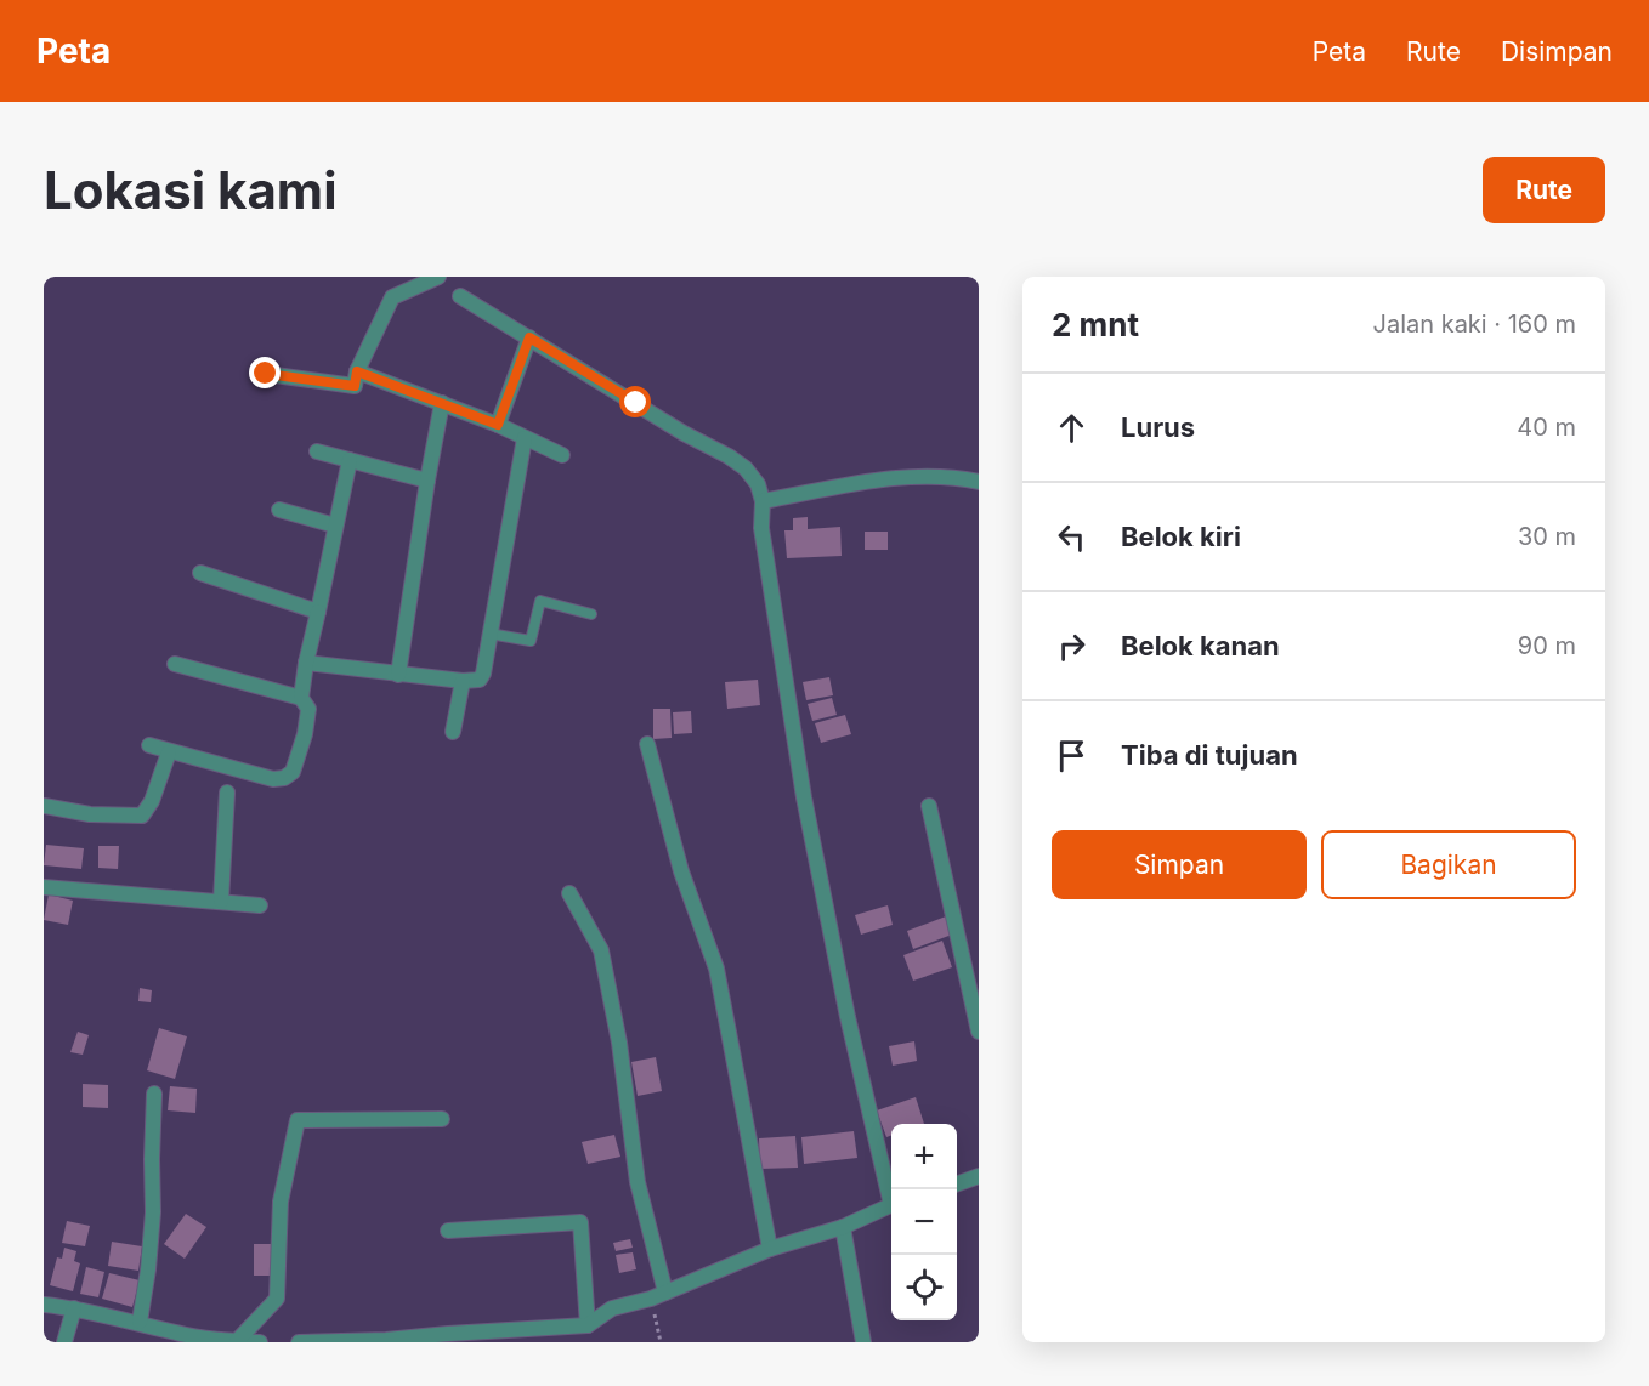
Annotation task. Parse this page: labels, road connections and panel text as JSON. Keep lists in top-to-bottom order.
{
  "page": {
    "header": "Peta",
    "nav": ["Peta", "Rute", "Disimpan"],
    "buttons": [
      "Rute",
      ["Simpan", "Bagikan"]
    ],
    "title": "Lokasi kami",
    "heading": ["2 mnt", "Jalan kaki · 160 m"],
    "list": [
      ["Lurus", "40 m"],
      ["Belok kiri", "30 m"],
      ["Belok kanan", "90 m"],
      "Tiba di tujuan"
    ],
    "map_buttons": ["+", "−"]
  }
}
